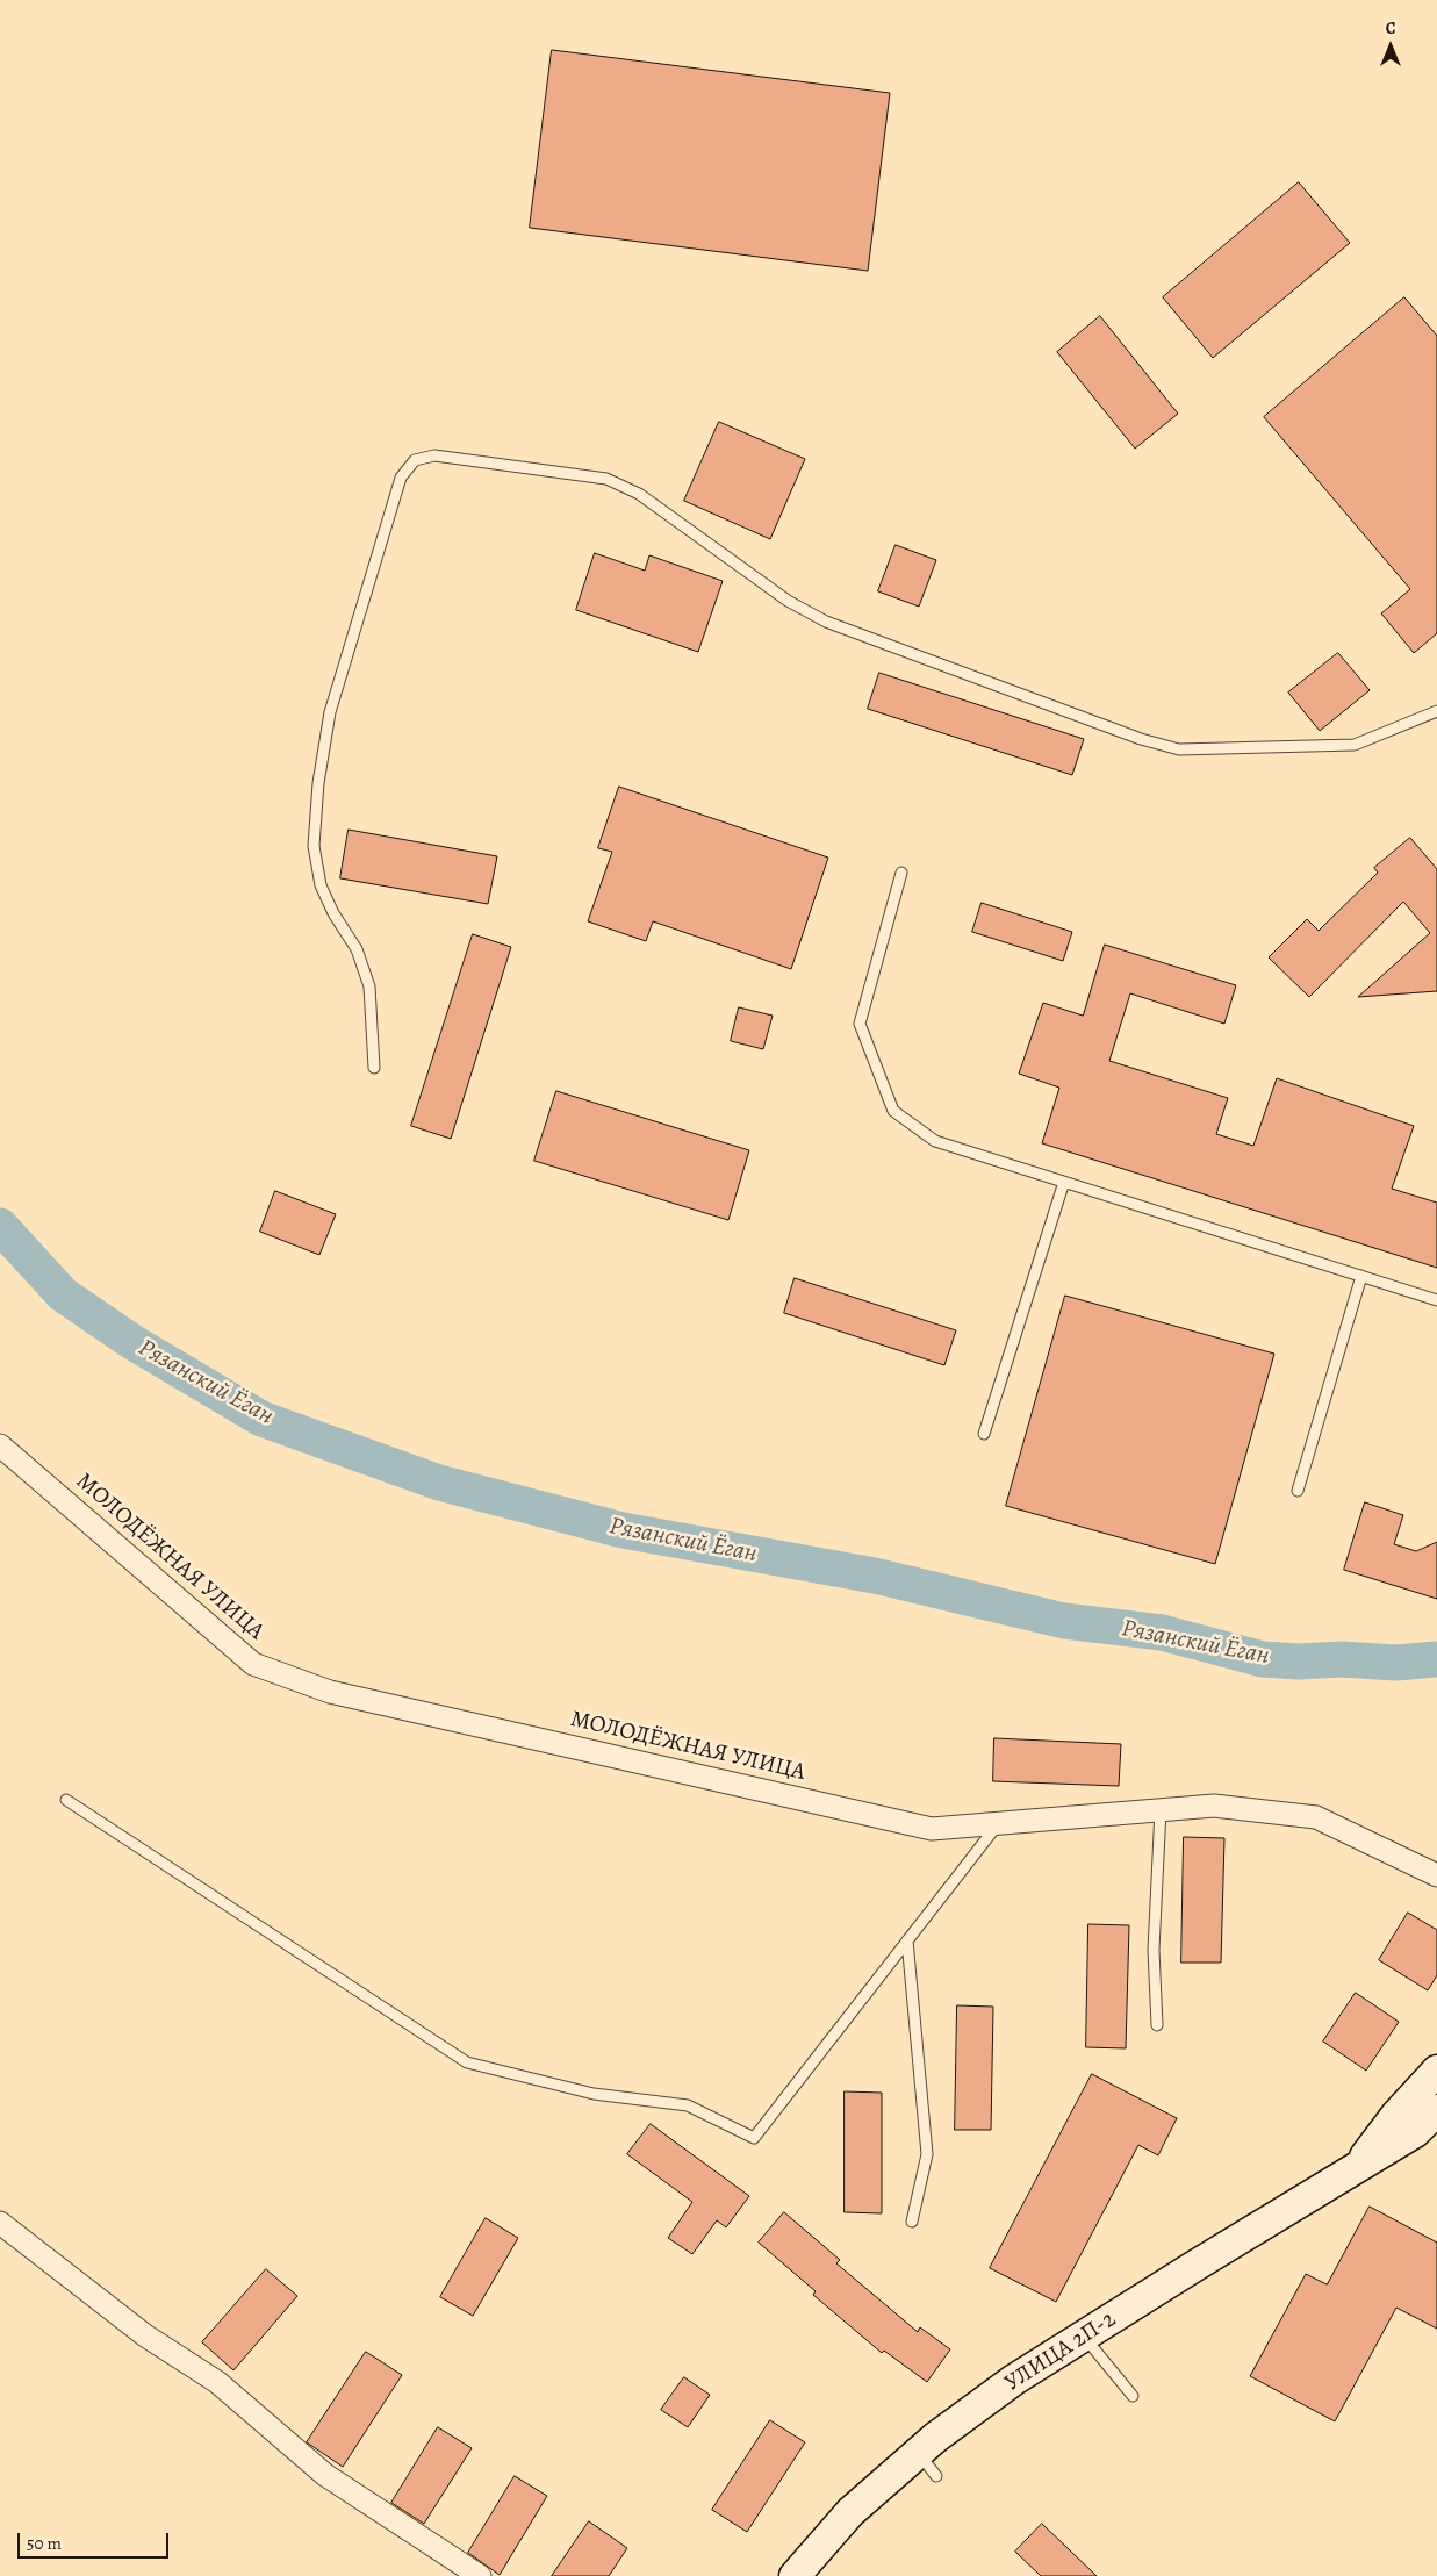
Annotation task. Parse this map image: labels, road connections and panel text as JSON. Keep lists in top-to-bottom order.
{
  "streets": {
    "main road": ["УЛИЦА 2П-2"],
    "street": ["МОЛОДЁЖНАЯ УЛИЦА"]
  },
  "water": ["Рязанский Ёган"],
  "scale_bar": "50 m",
  "north": "top"
}
